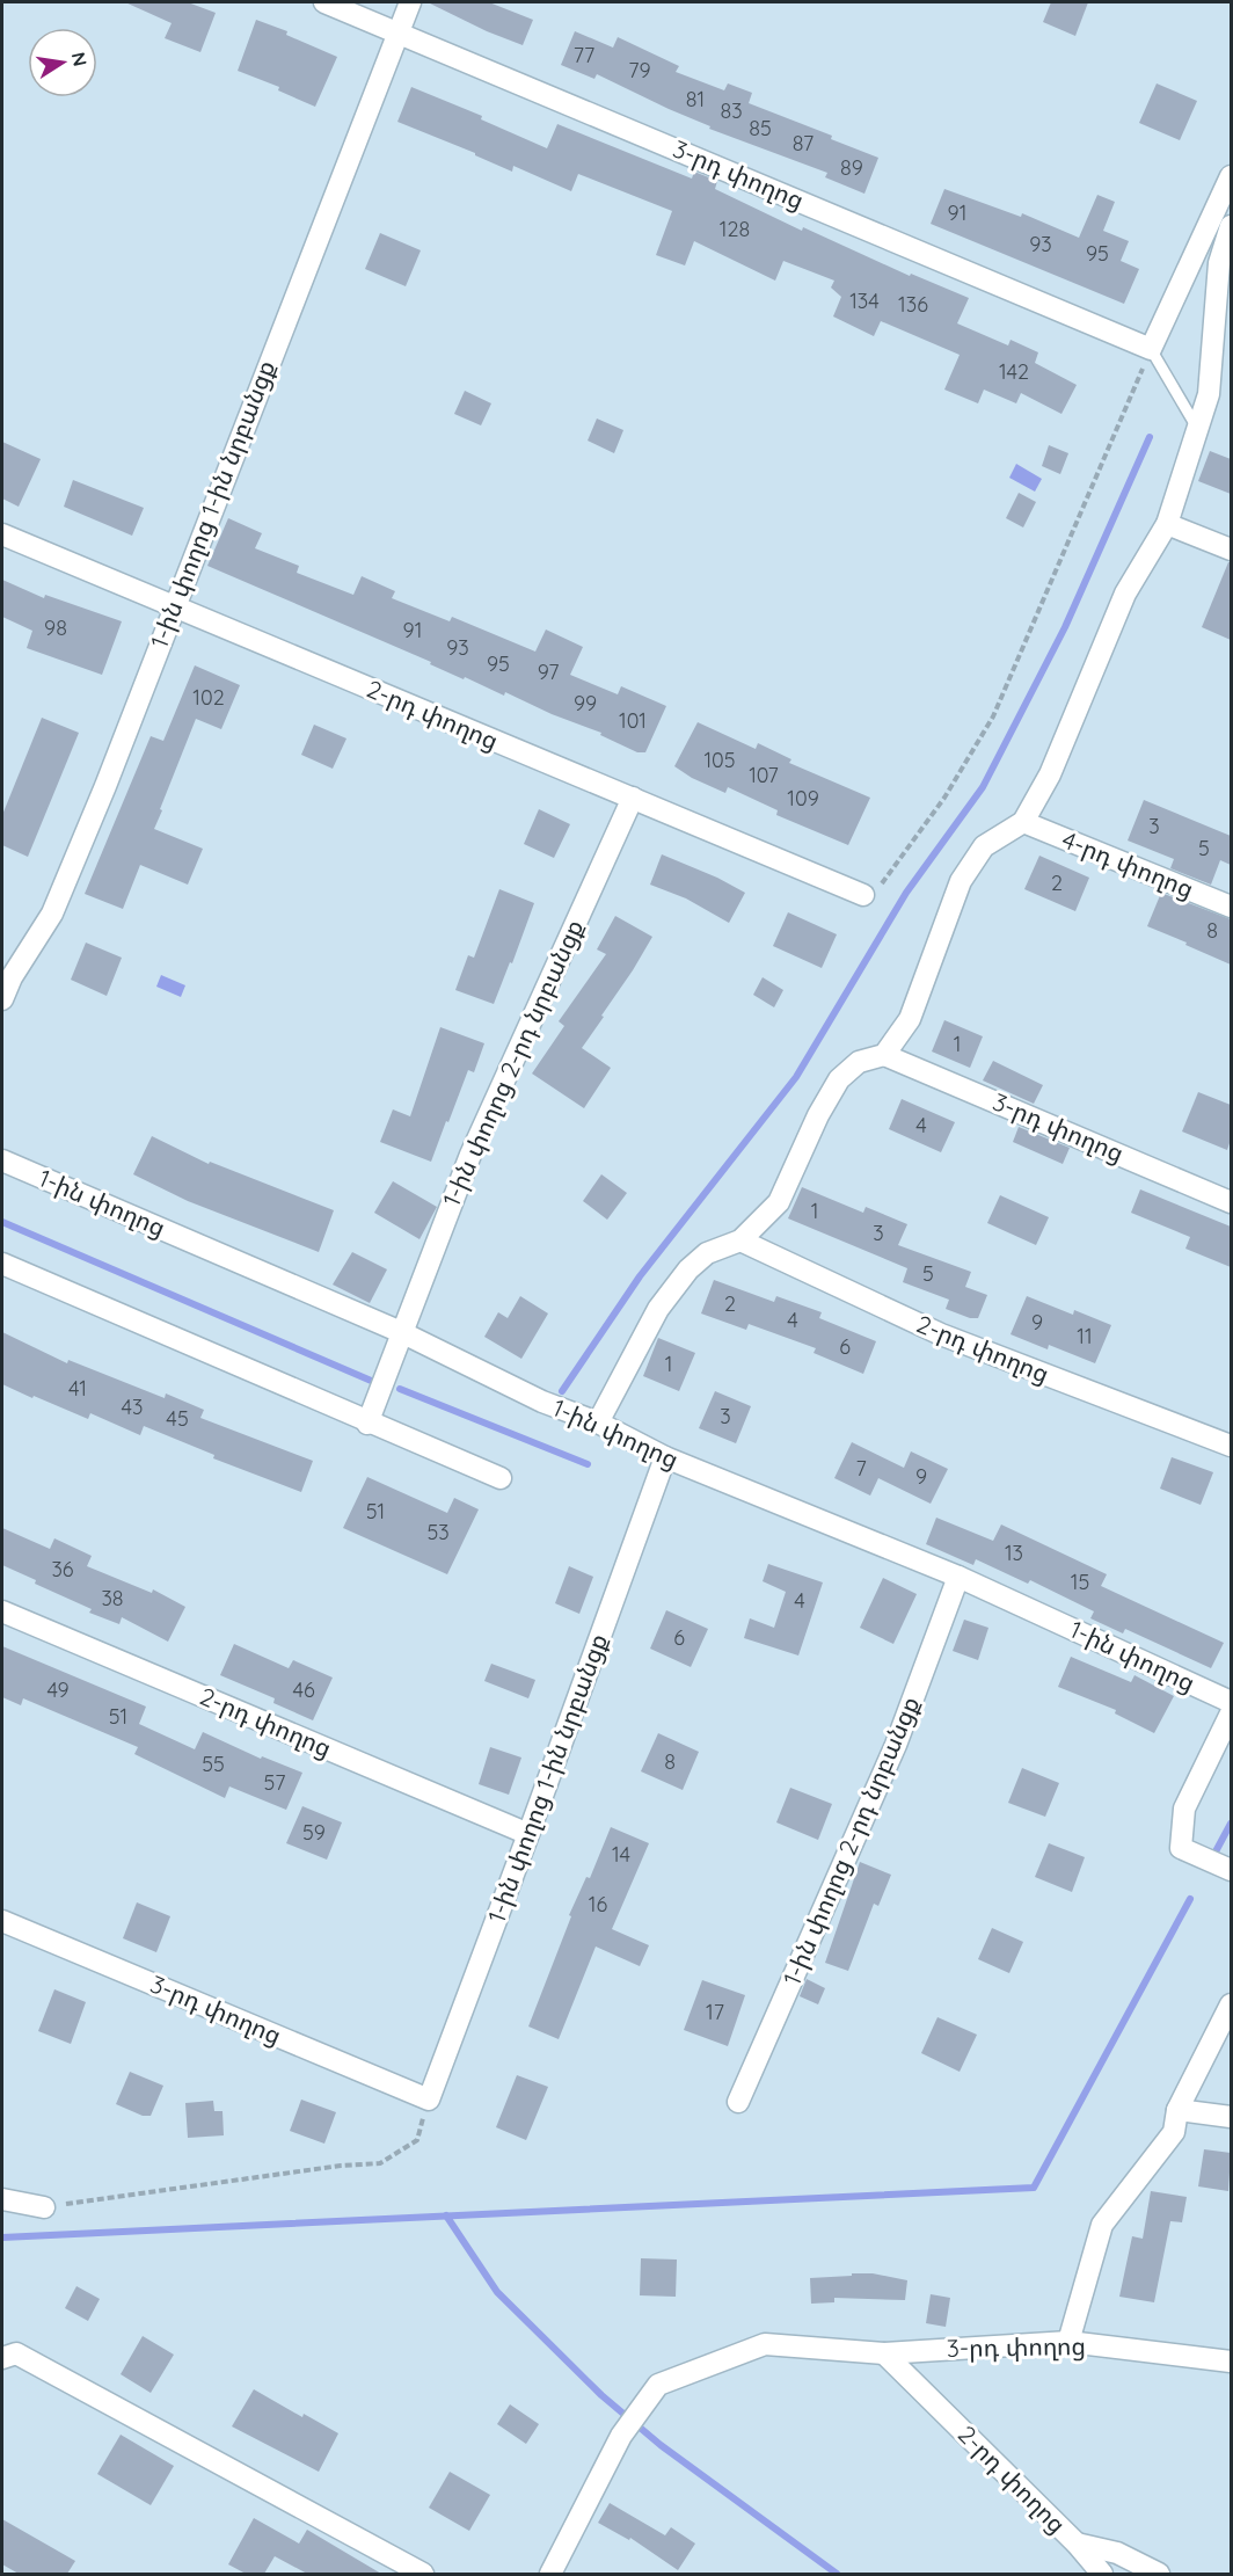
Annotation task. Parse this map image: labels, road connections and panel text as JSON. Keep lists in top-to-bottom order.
{
  "streets": {
    "street": [
      "3-րդ փողոց",
      "1-ին փողոց 1-ին նրբանցք",
      "2-րդ փողոց",
      "4-րդ փողոց",
      "1-ին փողոց 2-րդ նրբանցք",
      "1-ին փողոց"
    ]
  },
  "crossings": [
    ["3-րդ փողոց", "1-ին փողոց 1-ին նրբանցք"],
    ["3-րդ փողոց", "2-րդ փողոց"],
    ["1-ին փողոց 1-ին նրբանցք", "2-րդ փողոց"],
    ["1-ին փողոց 1-ին նրբանցք", "1-ին փողոց"],
    ["2-րդ փողոց", "1-ին փողոց 2-րդ նրբանցք"],
    ["1-ին փողոց 2-րդ նրբանցք", "1-ին փողոց"]
  ],
  "house_numbers": [
    "77",
    "79",
    "81",
    "83",
    "85",
    "87",
    "89",
    "91",
    "128",
    "93",
    "95",
    "134",
    "136",
    "142",
    "98",
    "91",
    "93",
    "95",
    "97",
    "102",
    "99",
    "101",
    "105",
    "107",
    "109",
    "3",
    "5",
    "2",
    "8",
    "1",
    "4",
    "1",
    "3",
    "5",
    "2",
    "4",
    "9",
    "11",
    "6",
    "1",
    "41",
    "43",
    "3",
    "45",
    "7",
    "9",
    "51",
    "53",
    "13",
    "36",
    "15",
    "38",
    "4",
    "6",
    "49",
    "46",
    "51",
    "8",
    "55",
    "57",
    "59",
    "14",
    "16",
    "17"
  ],
  "north": "right"
}
